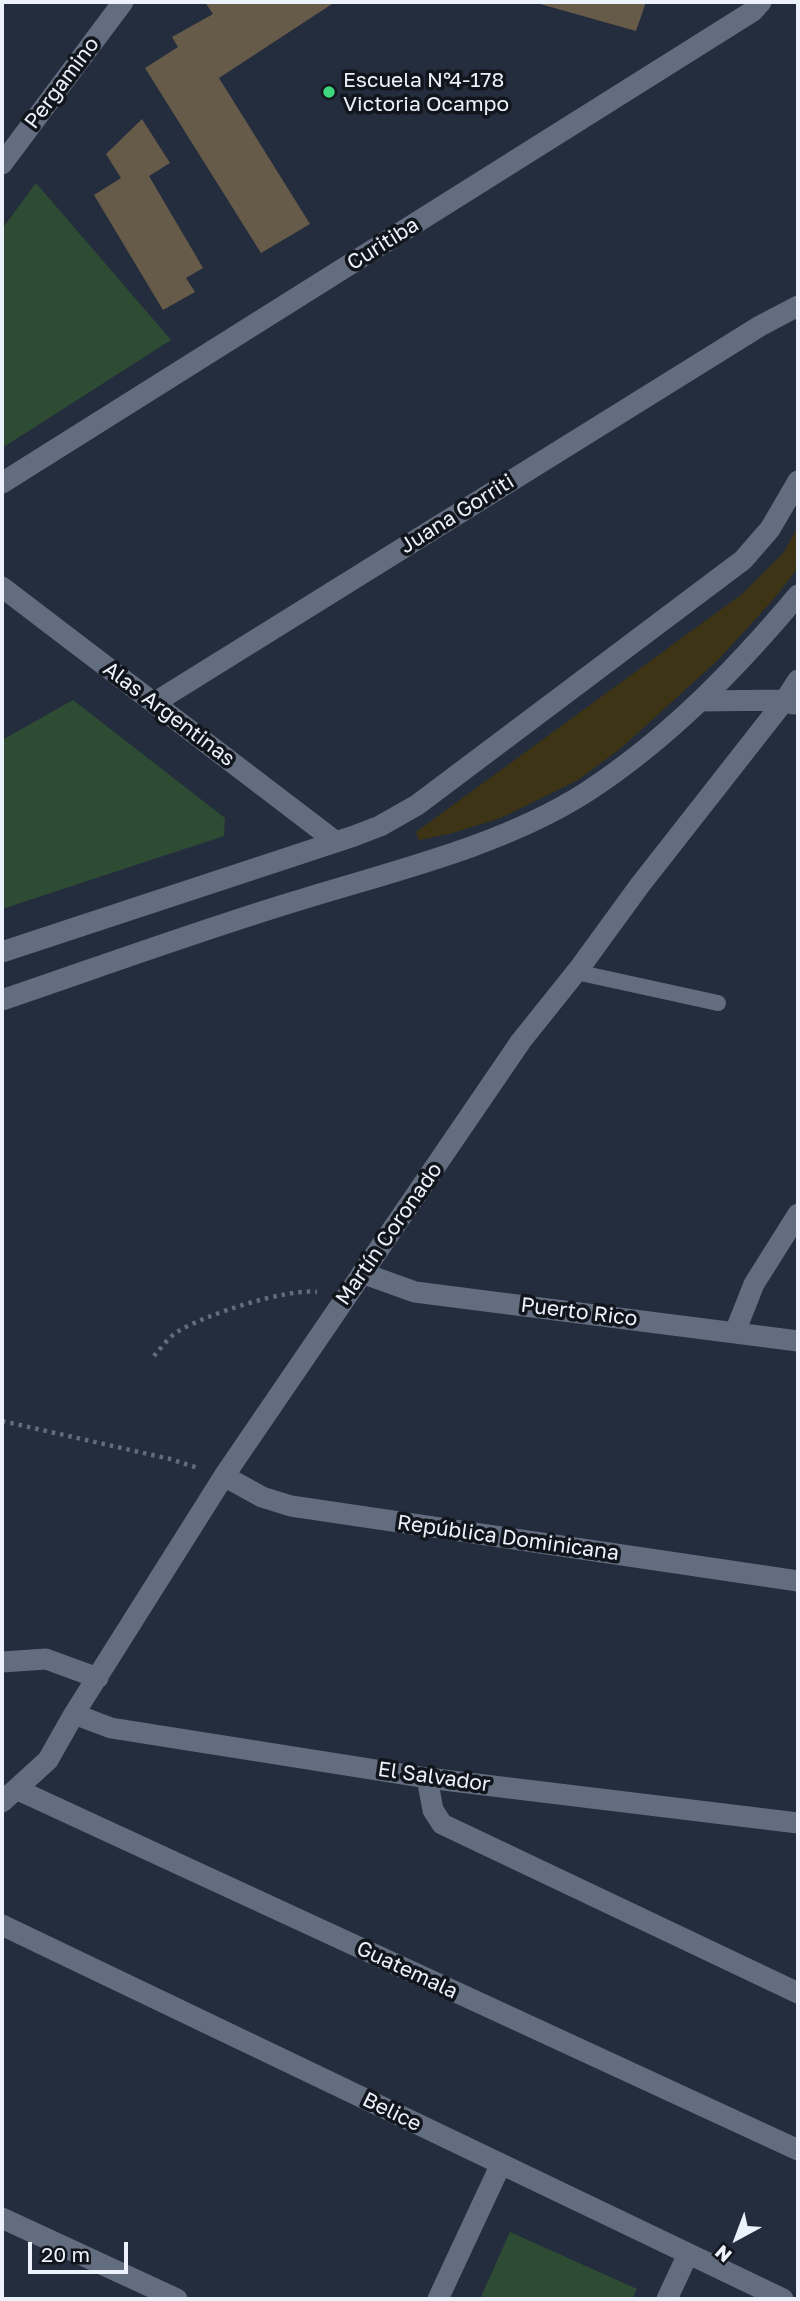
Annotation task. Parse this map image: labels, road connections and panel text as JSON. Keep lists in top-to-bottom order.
{
  "streets": {
    "street": [
      "Pergamino",
      "Curitiba",
      "Juana Gorriti",
      "Alas Argentinas",
      "Martín Coronado",
      "Puerto Rico",
      "República Dominicana",
      "El Salvador",
      "Guatemala",
      "Belice"
    ]
  },
  "crossings": [
    ["Juana Gorriti", "Alas Argentinas"],
    ["Martín Coronado", "Puerto Rico"],
    ["Martín Coronado", "República Dominicana"],
    ["Martín Coronado", "El Salvador"],
    ["Martín Coronado", "Guatemala"]
  ],
  "places": ["Escuela N°4-178 Victoria Ocampo"],
  "scale_bar": "20 m",
  "north": "bottom left"
}
